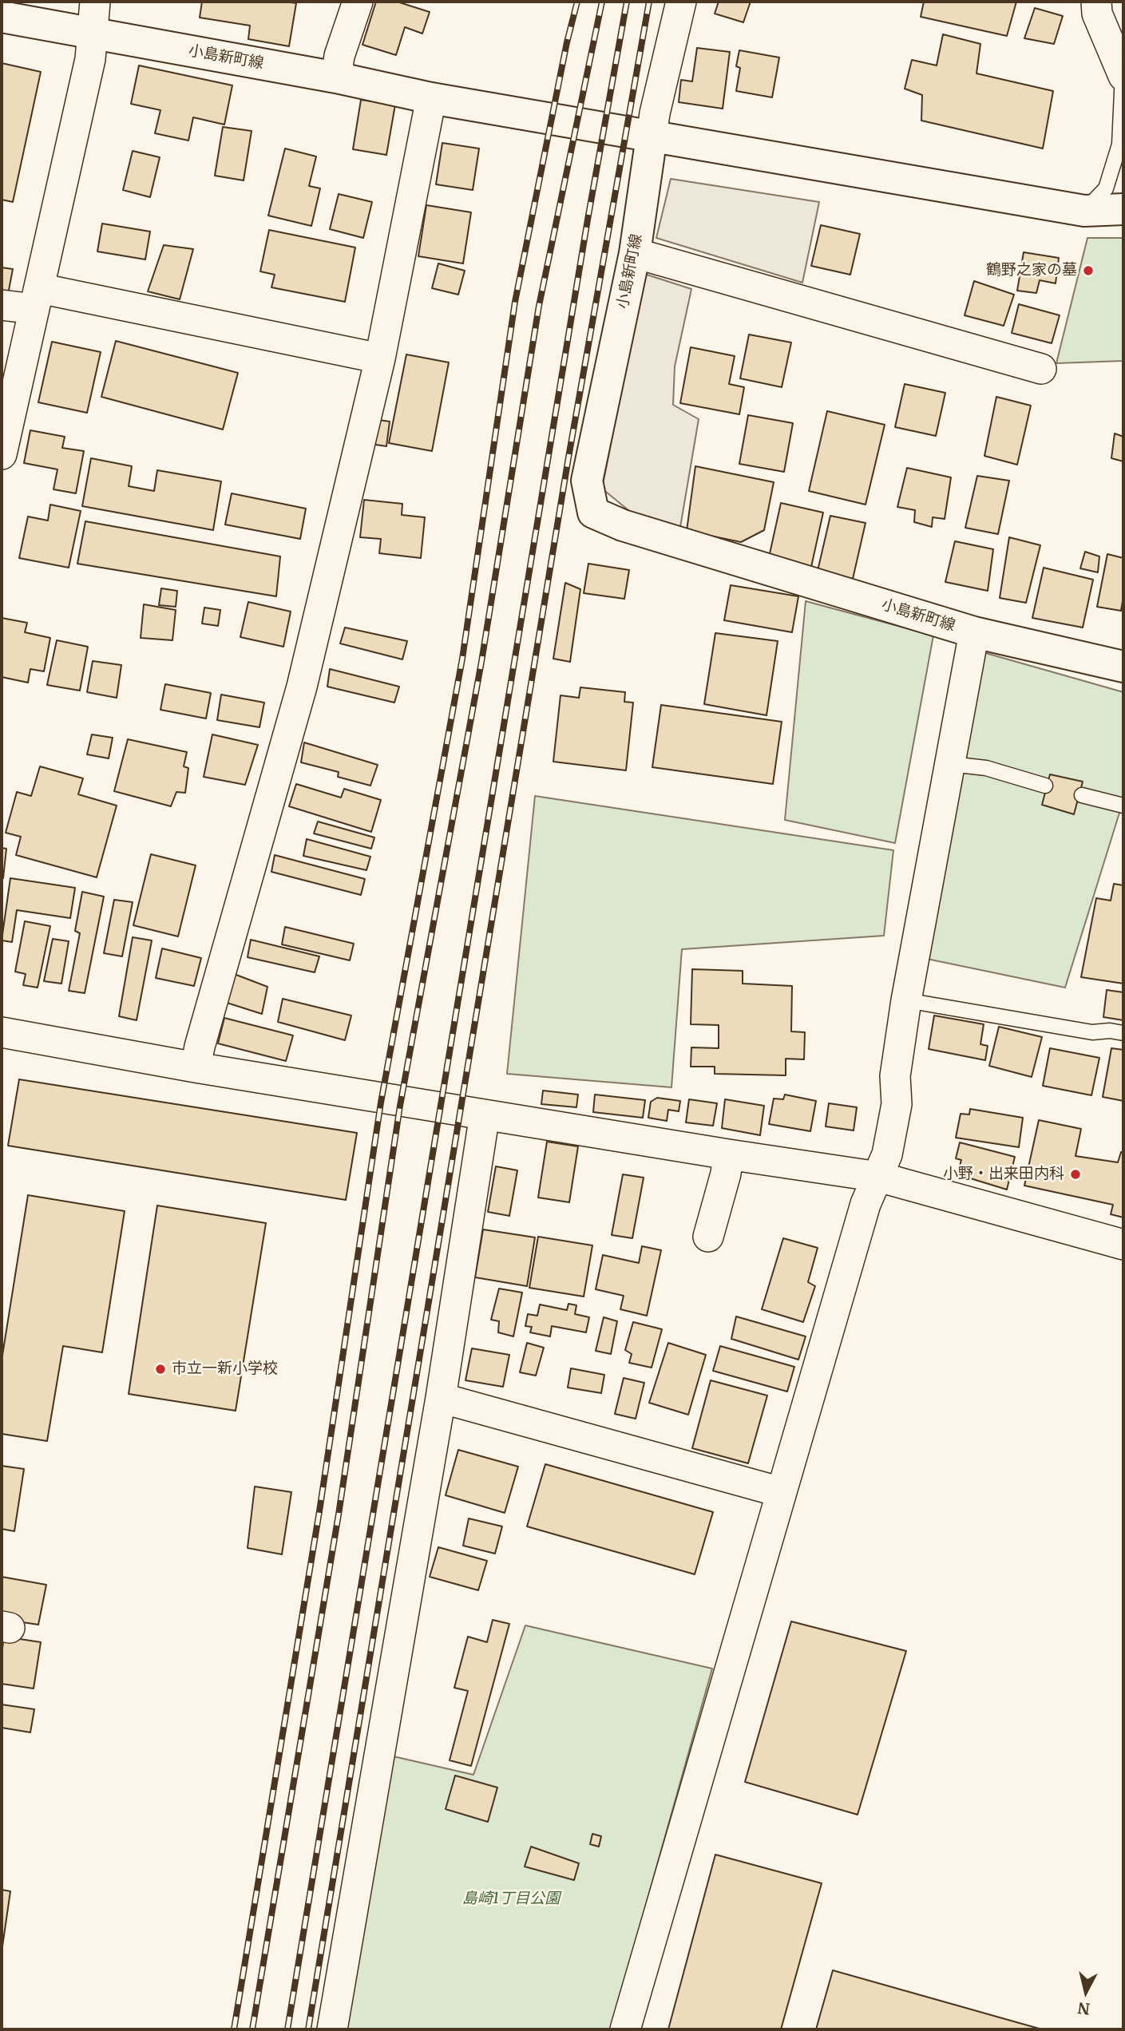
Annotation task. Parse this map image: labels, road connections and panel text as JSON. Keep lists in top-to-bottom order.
{
  "streets": {
    "main road": ["小島新町線"]
  },
  "parks": ["島崎1丁目公園"],
  "places": ["鶴野之家の墓", "小野・出来田内科", "市立一新小学校"],
  "north": "bottom"
}
